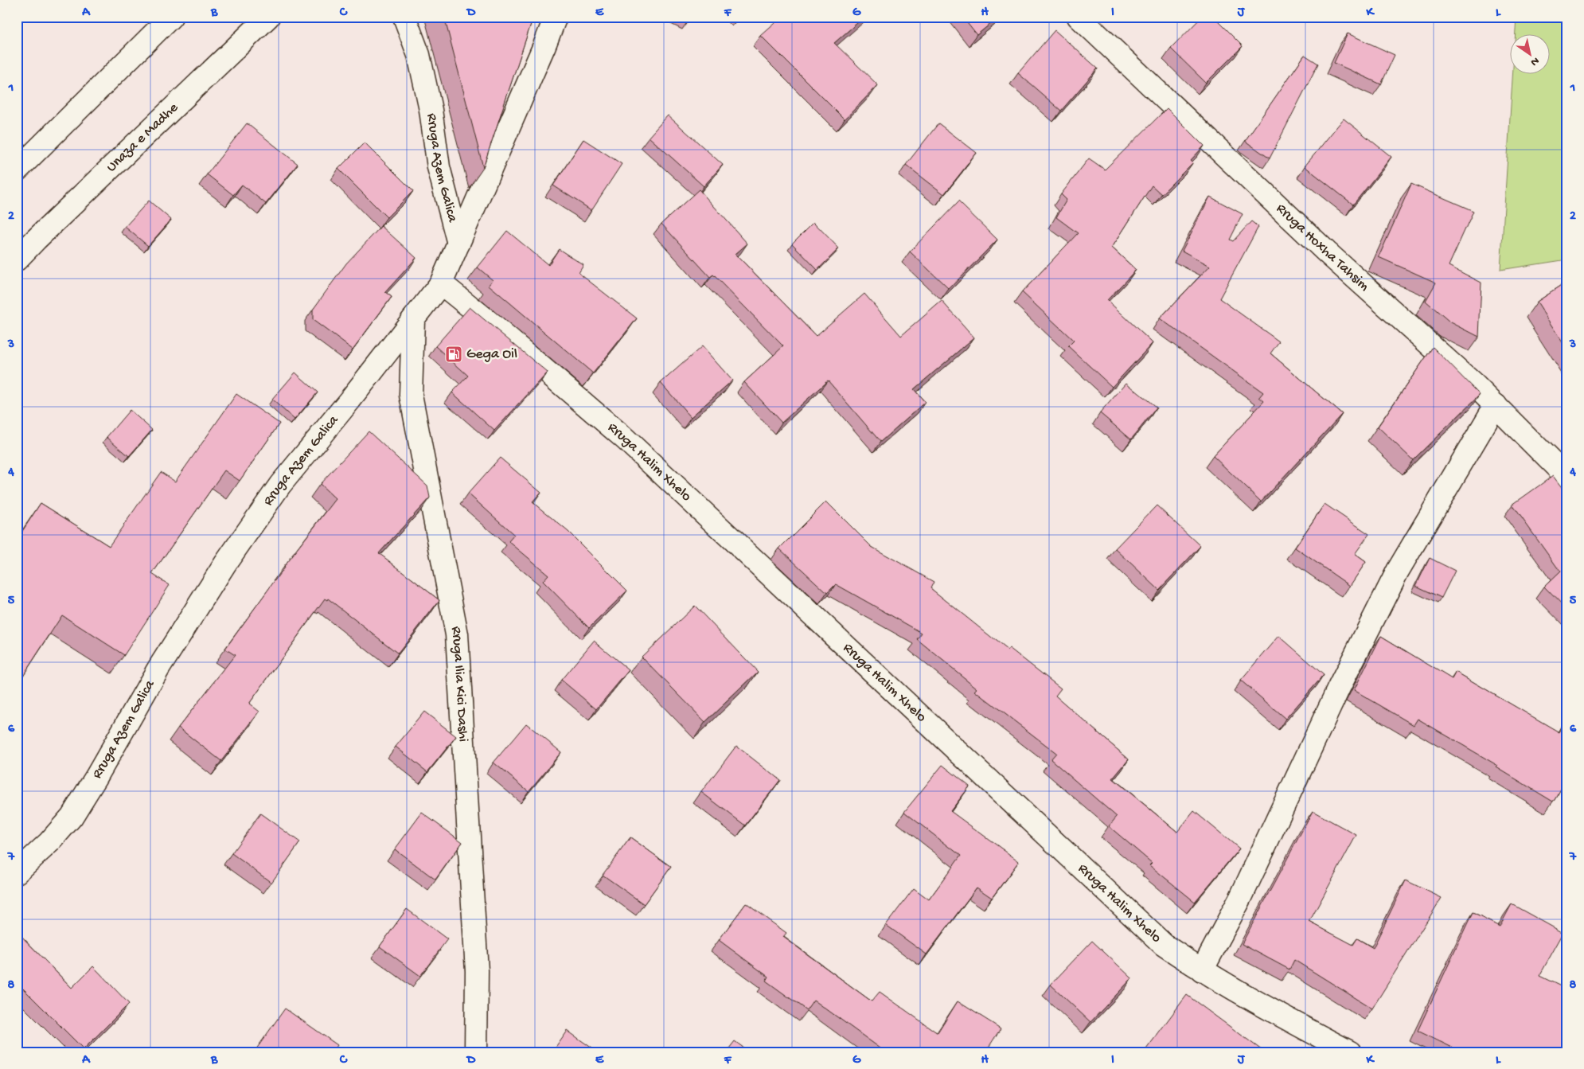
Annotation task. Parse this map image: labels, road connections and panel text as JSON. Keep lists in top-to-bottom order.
{
  "streets": {
    "main road": [
      "Unaza e Madhe",
      "Rruga Azem Galica",
      "Rruga Hoxha Tahsim",
      "Rruga Halim Xhelo",
      "Rruga Ilia Kici Dashi"
    ]
  },
  "crossings": [
    ["Rruga Azem Galica", "Rruga Halim Xhelo"],
    ["Rruga Azem Galica", "Rruga Ilia Kici Dashi"]
  ],
  "places": {
    "fuel station": ["Gega Oil"]
  },
  "north": "bottom right",
  "grid": {
    "columns": [
      "A",
      "B",
      "C",
      "D",
      "E",
      "F",
      "G",
      "H",
      "I",
      "J",
      "K",
      "L"
    ],
    "rows": [
      "1",
      "2",
      "3",
      "4",
      "5",
      "6",
      "7",
      "8"
    ]
  }
}
